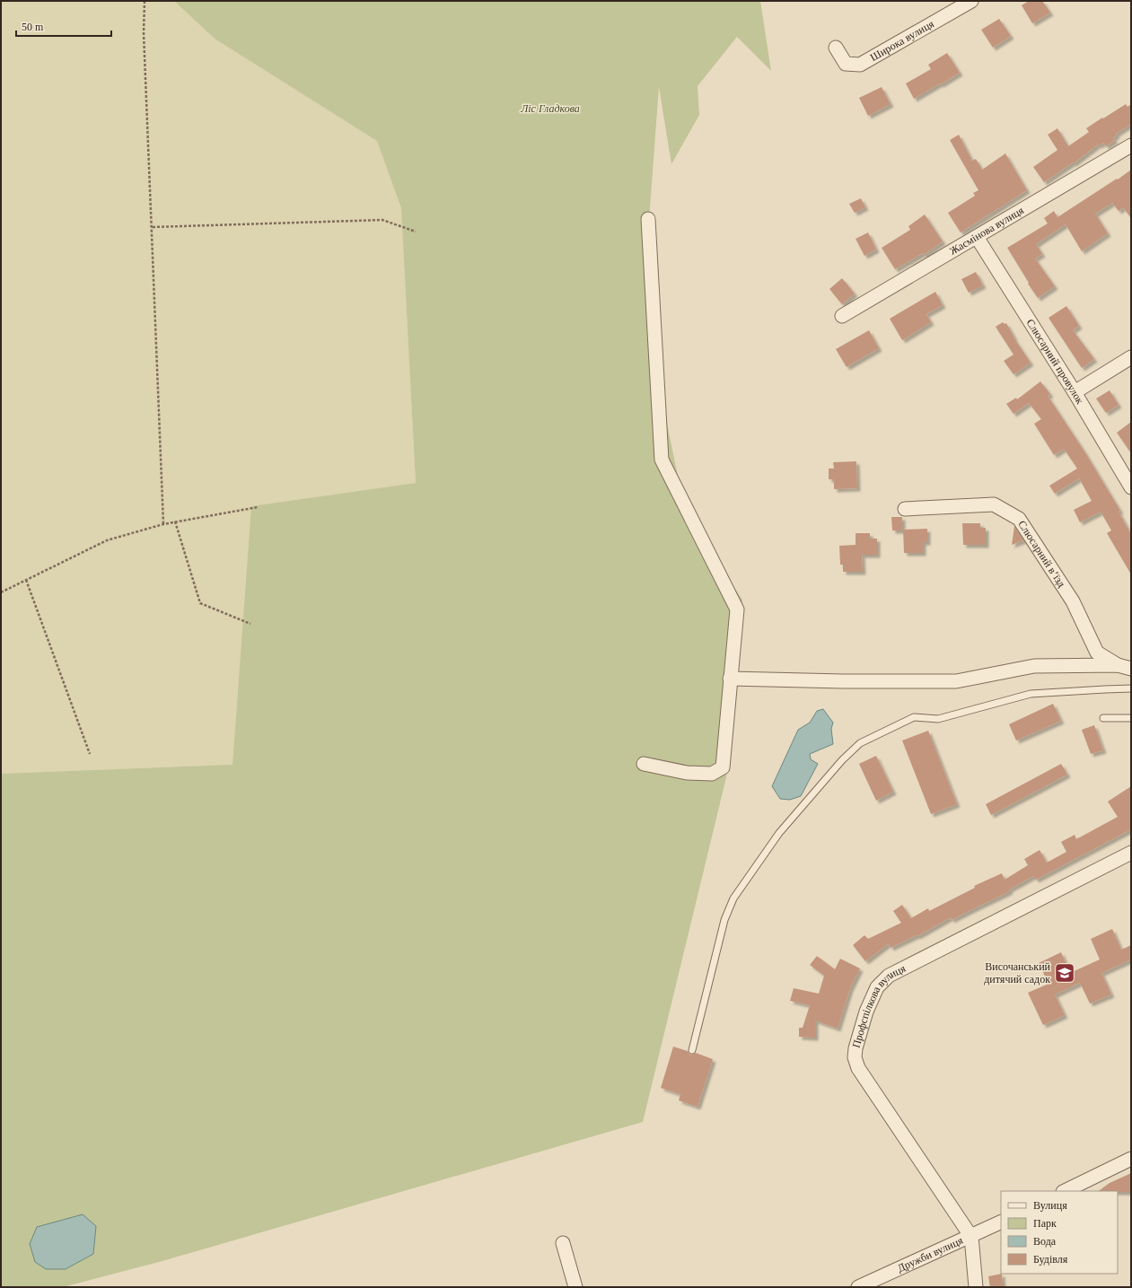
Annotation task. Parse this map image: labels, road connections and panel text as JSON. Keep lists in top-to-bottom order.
{
  "streets": {
    "street": [
      "Широка вулиця",
      "Жасмінова вулиця",
      "Слюсарний провулок",
      "Слюсарний в’їзд",
      "Профспілкова вулиця",
      "Дружби вулиця"
    ]
  },
  "crossings": [
    ["Жасмінова вулиця", "Слюсарний провулок"],
    ["Профспілкова вулиця", "Дружби вулиця"]
  ],
  "parks": ["Ліс Гладкова"],
  "places": {
    "school or university": ["Височанський дитячий садок"]
  },
  "legend": [
    "Вулиця",
    "Парк",
    "Вода",
    "Будівля"
  ],
  "scale_bar": "50 m"
}
